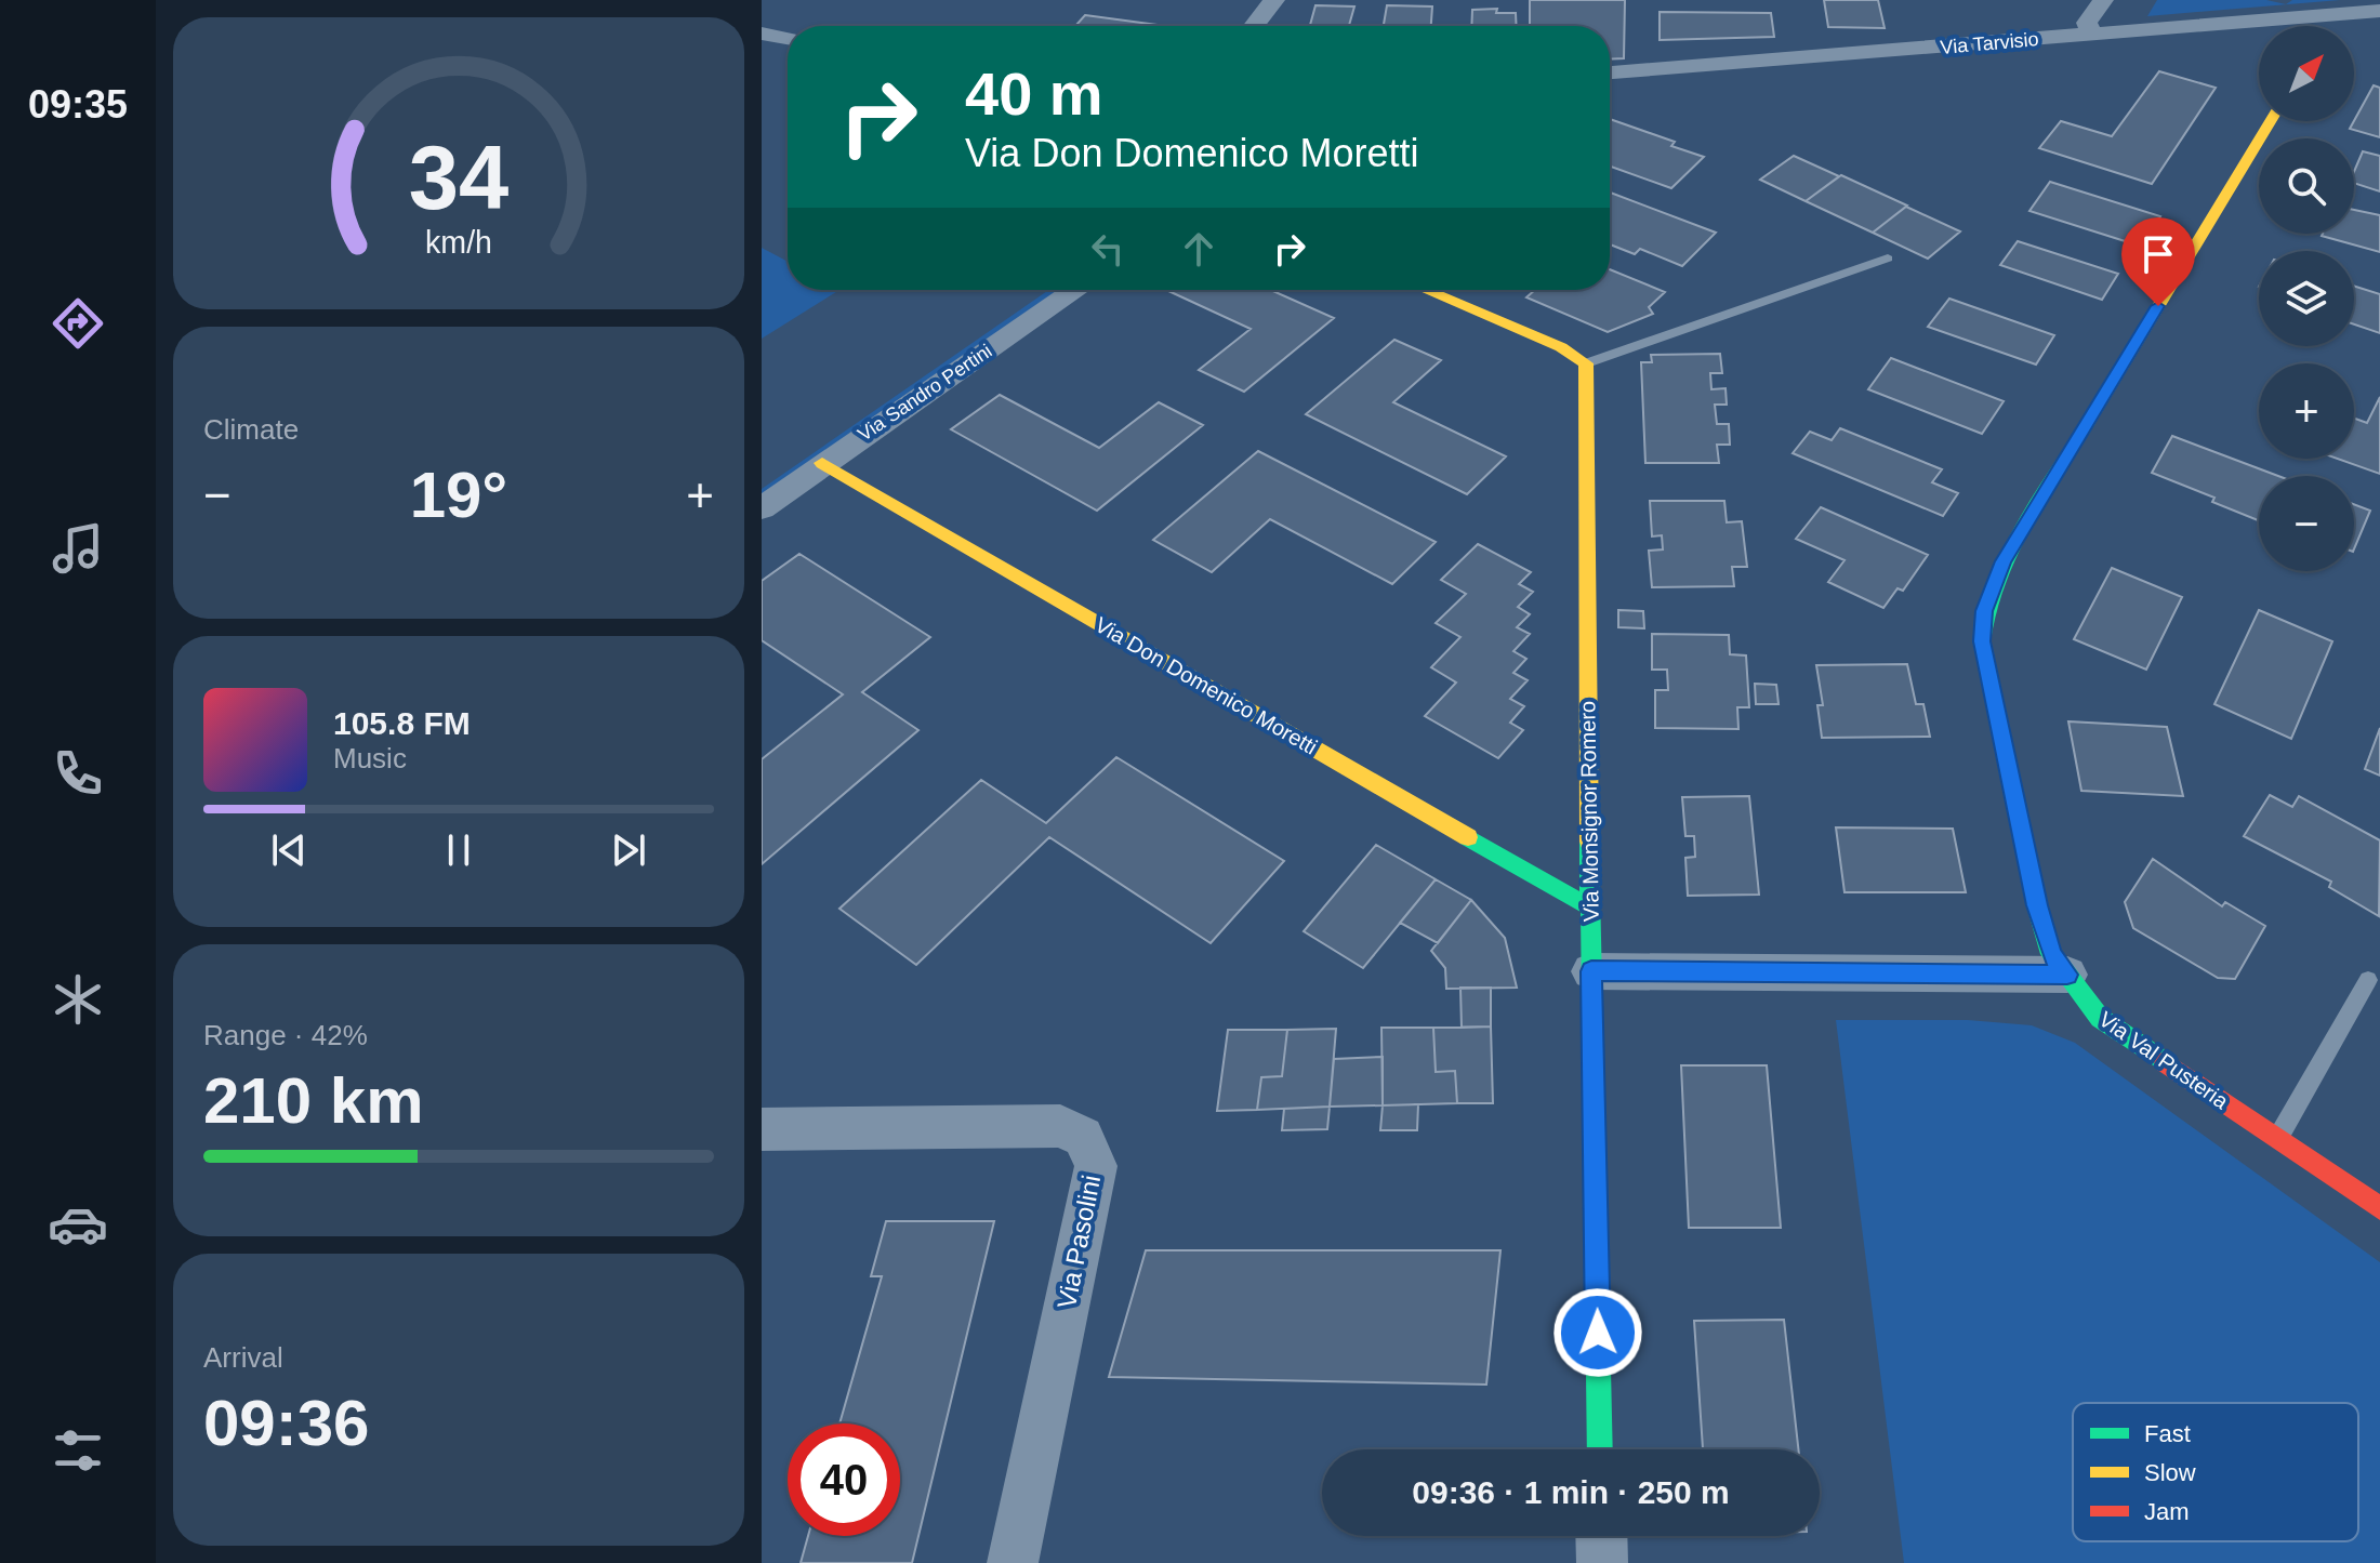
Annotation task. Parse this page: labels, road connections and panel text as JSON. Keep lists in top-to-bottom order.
{
  "streets": {
    "street": [
      "Via Tarvisio",
      "Via Sandro Pertini",
      "Via Don Domenico Moretti",
      "Via Monsignor Romero",
      "Via Val Pusteria",
      "Via Pasolini"
    ]
  },
  "crossings": [
    ["Via Sandro Pertini", "Via Don Domenico Moretti"],
    ["Via Don Domenico Moretti", "Via Monsignor Romero"]
  ],
  "legend": ["Fast", "Slow", "Jam"],
  "north": "top right",
  "page": {
    "tabs": "09:35",
    "map_buttons": ["+", "−"],
    "turn": ["40 m", "Via Don Domenico Moretti"],
    "tile": [
      "Climate",
      ["Range · 42%", "210 km"],
      ["Arrival", "09:36"]
    ],
    "heat": ["−", "19°", "+"],
    "song": ["105.8 FM", "Music"],
    "limit": "40",
    "trip": "09:36 · 1 min · 250 m",
    "gauge": ["34", "km/h"]
  }
}
